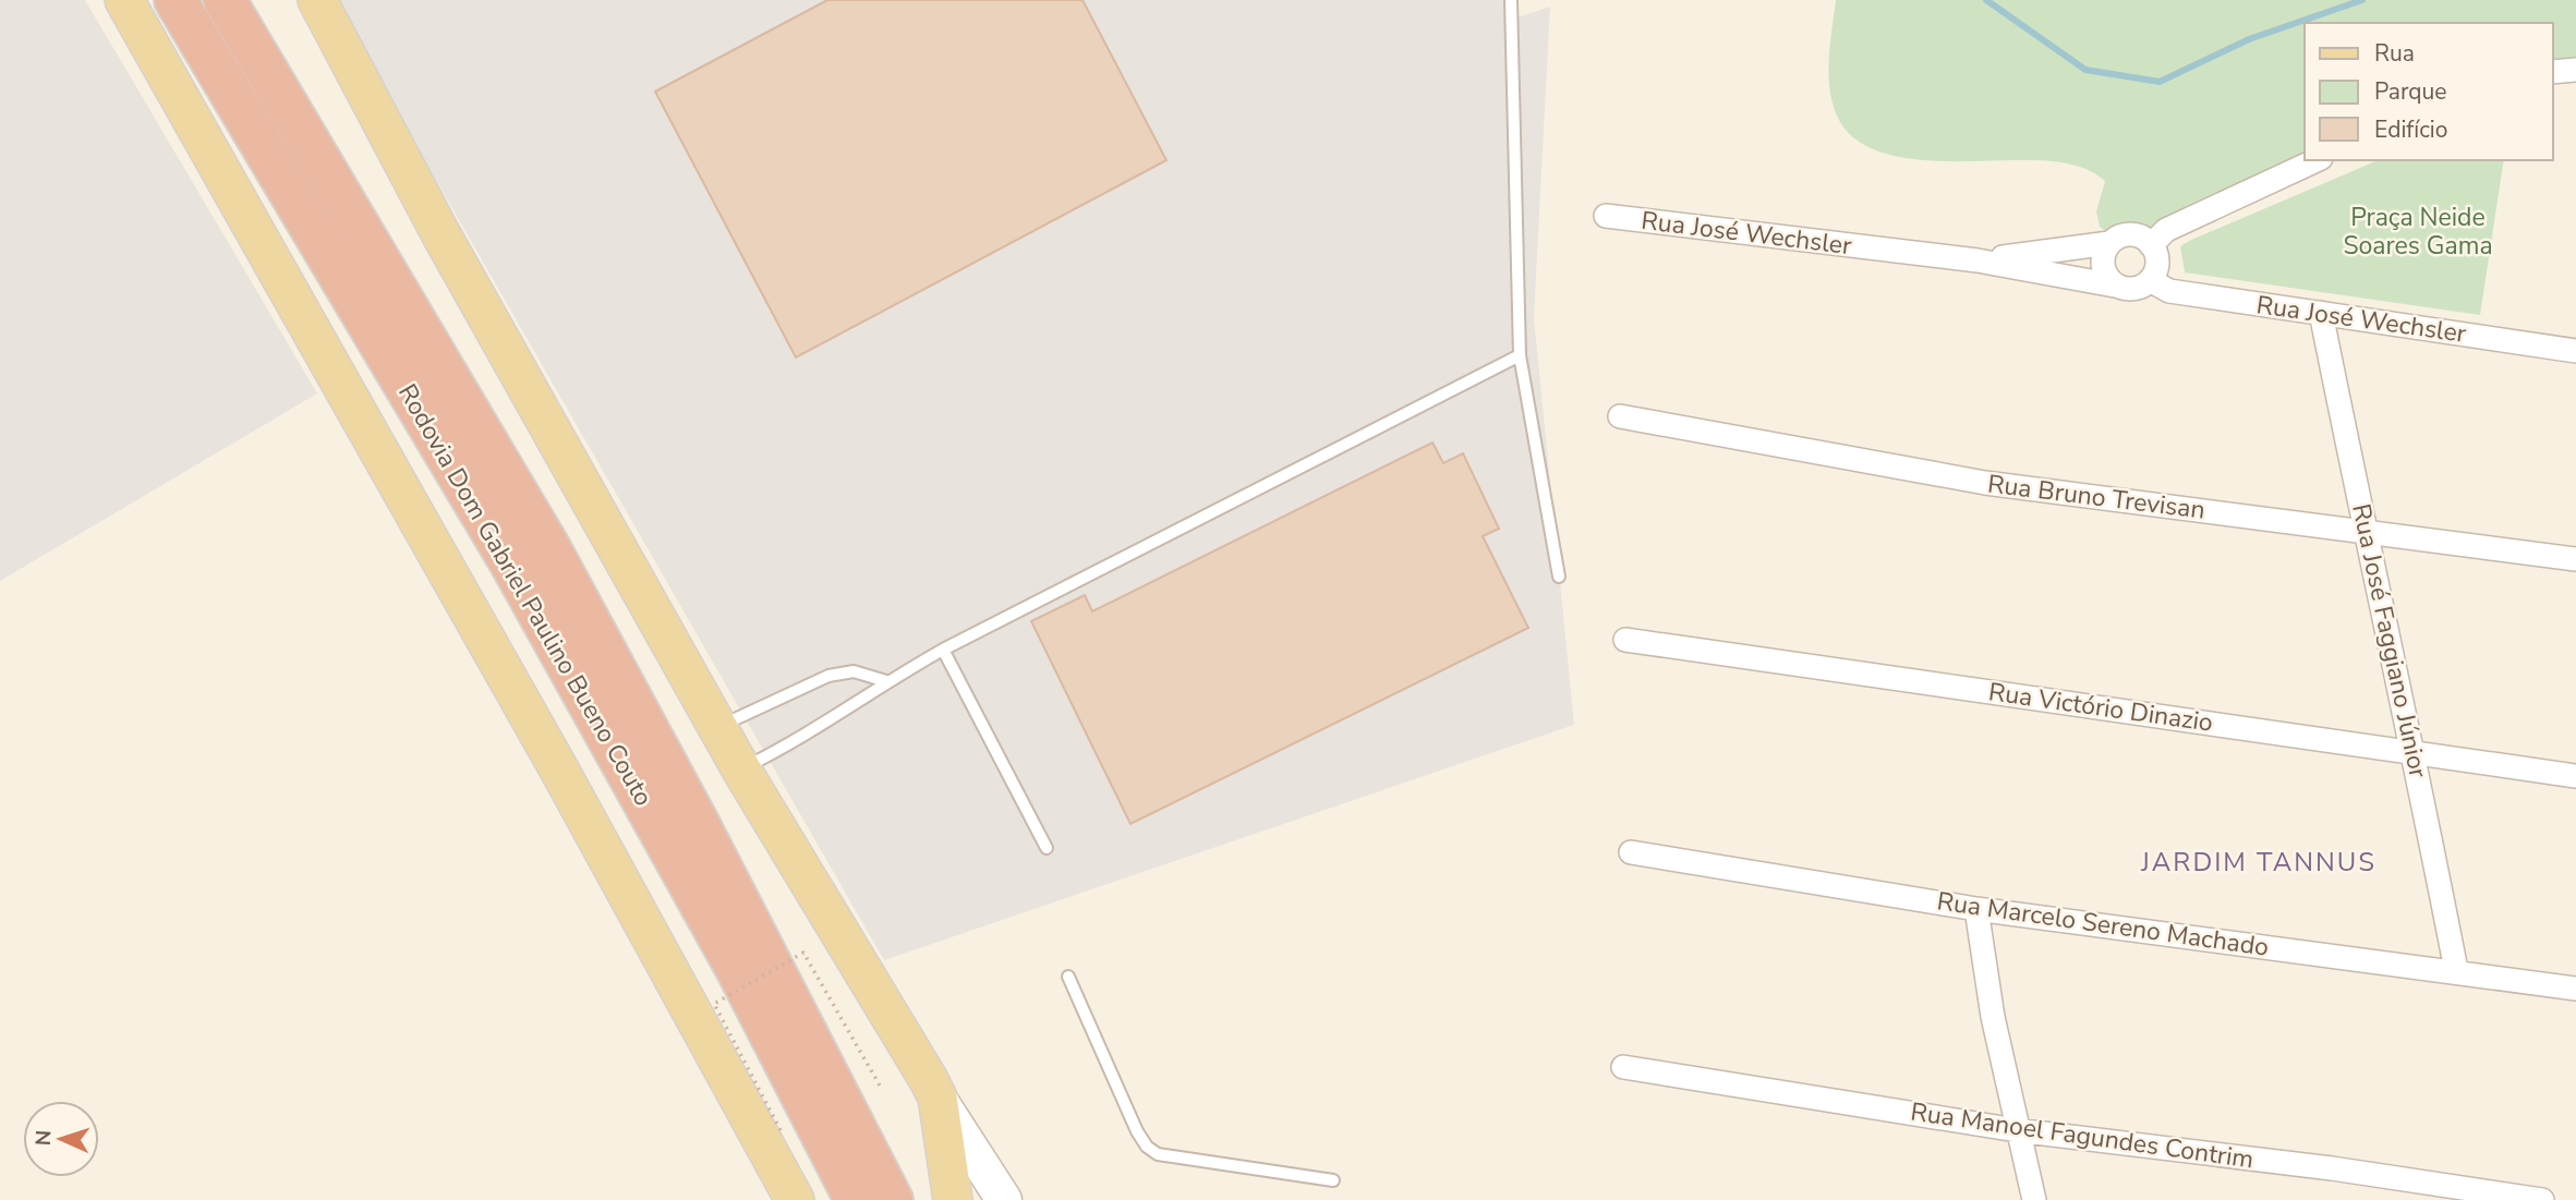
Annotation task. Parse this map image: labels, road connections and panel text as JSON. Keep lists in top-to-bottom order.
{
  "streets": {
    "highway": ["Rodovia Dom Gabriel Paulino Bueno Couto"],
    "street": [
      "Rua José Wechsler",
      "Rua Bruno Trevisan",
      "Rua José Faggiano Júnior",
      "Rua Victório Dinazio",
      "Rua Marcelo Sereno Machado",
      "Rua Manoel Fagundes Contrim"
    ]
  },
  "crossings": [
    ["Rua José Wechsler", "Rua José Faggiano Júnior"],
    ["Rua Bruno Trevisan", "Rua José Faggiano Júnior"],
    ["Rua José Faggiano Júnior", "Rua Victório Dinazio"],
    ["Rua José Faggiano Júnior", "Rua Marcelo Sereno Machado"]
  ],
  "districts": ["JARDIM TANNUS"],
  "parks": ["Praça Neide Soares Gama"],
  "legend": ["Rua", "Parque", "Edifício"],
  "north": "left"
}
